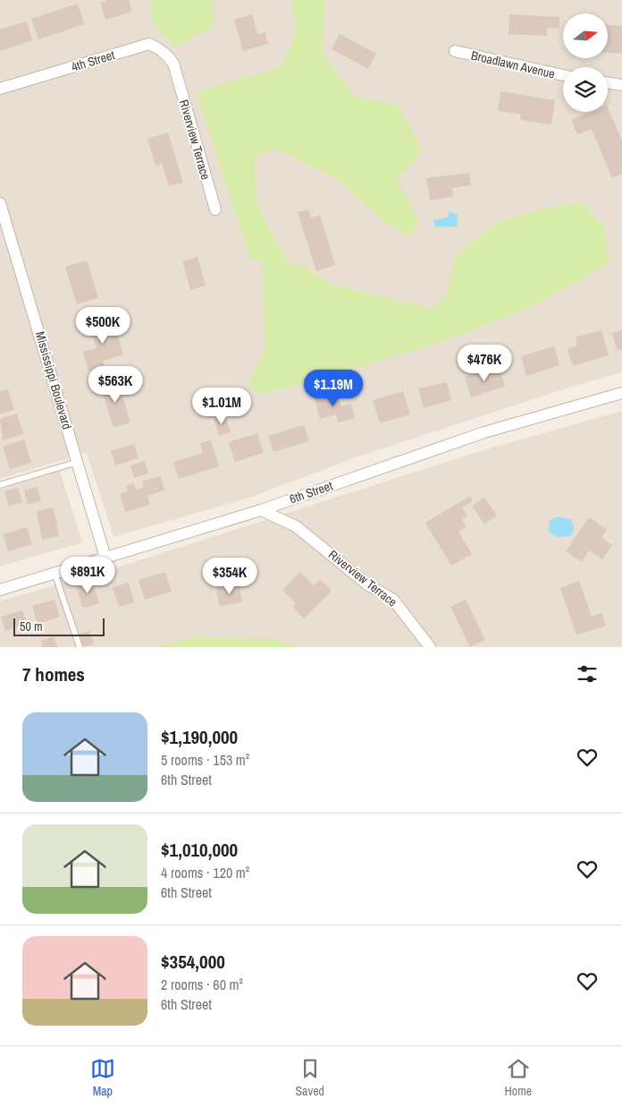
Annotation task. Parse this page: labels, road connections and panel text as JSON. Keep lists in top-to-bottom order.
{
  "streets": {
    "street": [
      "4th Street",
      "Broadlawn Avenue",
      "Riverview Terrace",
      "Mississippi Boulevard",
      "6th Street"
    ]
  },
  "crossings": [
    ["4th Street", "Riverview Terrace"],
    ["Riverview Terrace", "6th Street"],
    ["Mississippi Boulevard", "6th Street"]
  ],
  "scale_bar": "50 m",
  "north": "right",
  "page": {
    "price": [
      "$500K",
      "$476K",
      "$563K",
      "$1.19M",
      "$1.01M",
      "$891K",
      "$354K"
    ],
    "scale": "50 m",
    "heading": "7 homes",
    "list": [
      {
        "name": "$1,190,000",
        "note": "5 rooms · 153 m² · 6th Street"
      },
      {
        "name": "$1,010,000",
        "note": "4 rooms · 120 m² · 6th Street"
      },
      {
        "name": "$354,000",
        "note": "2 rooms · 60 m² · 6th Street"
      }
    ],
    "tabs": ["Map", "Saved", "Home"]
  }
}
